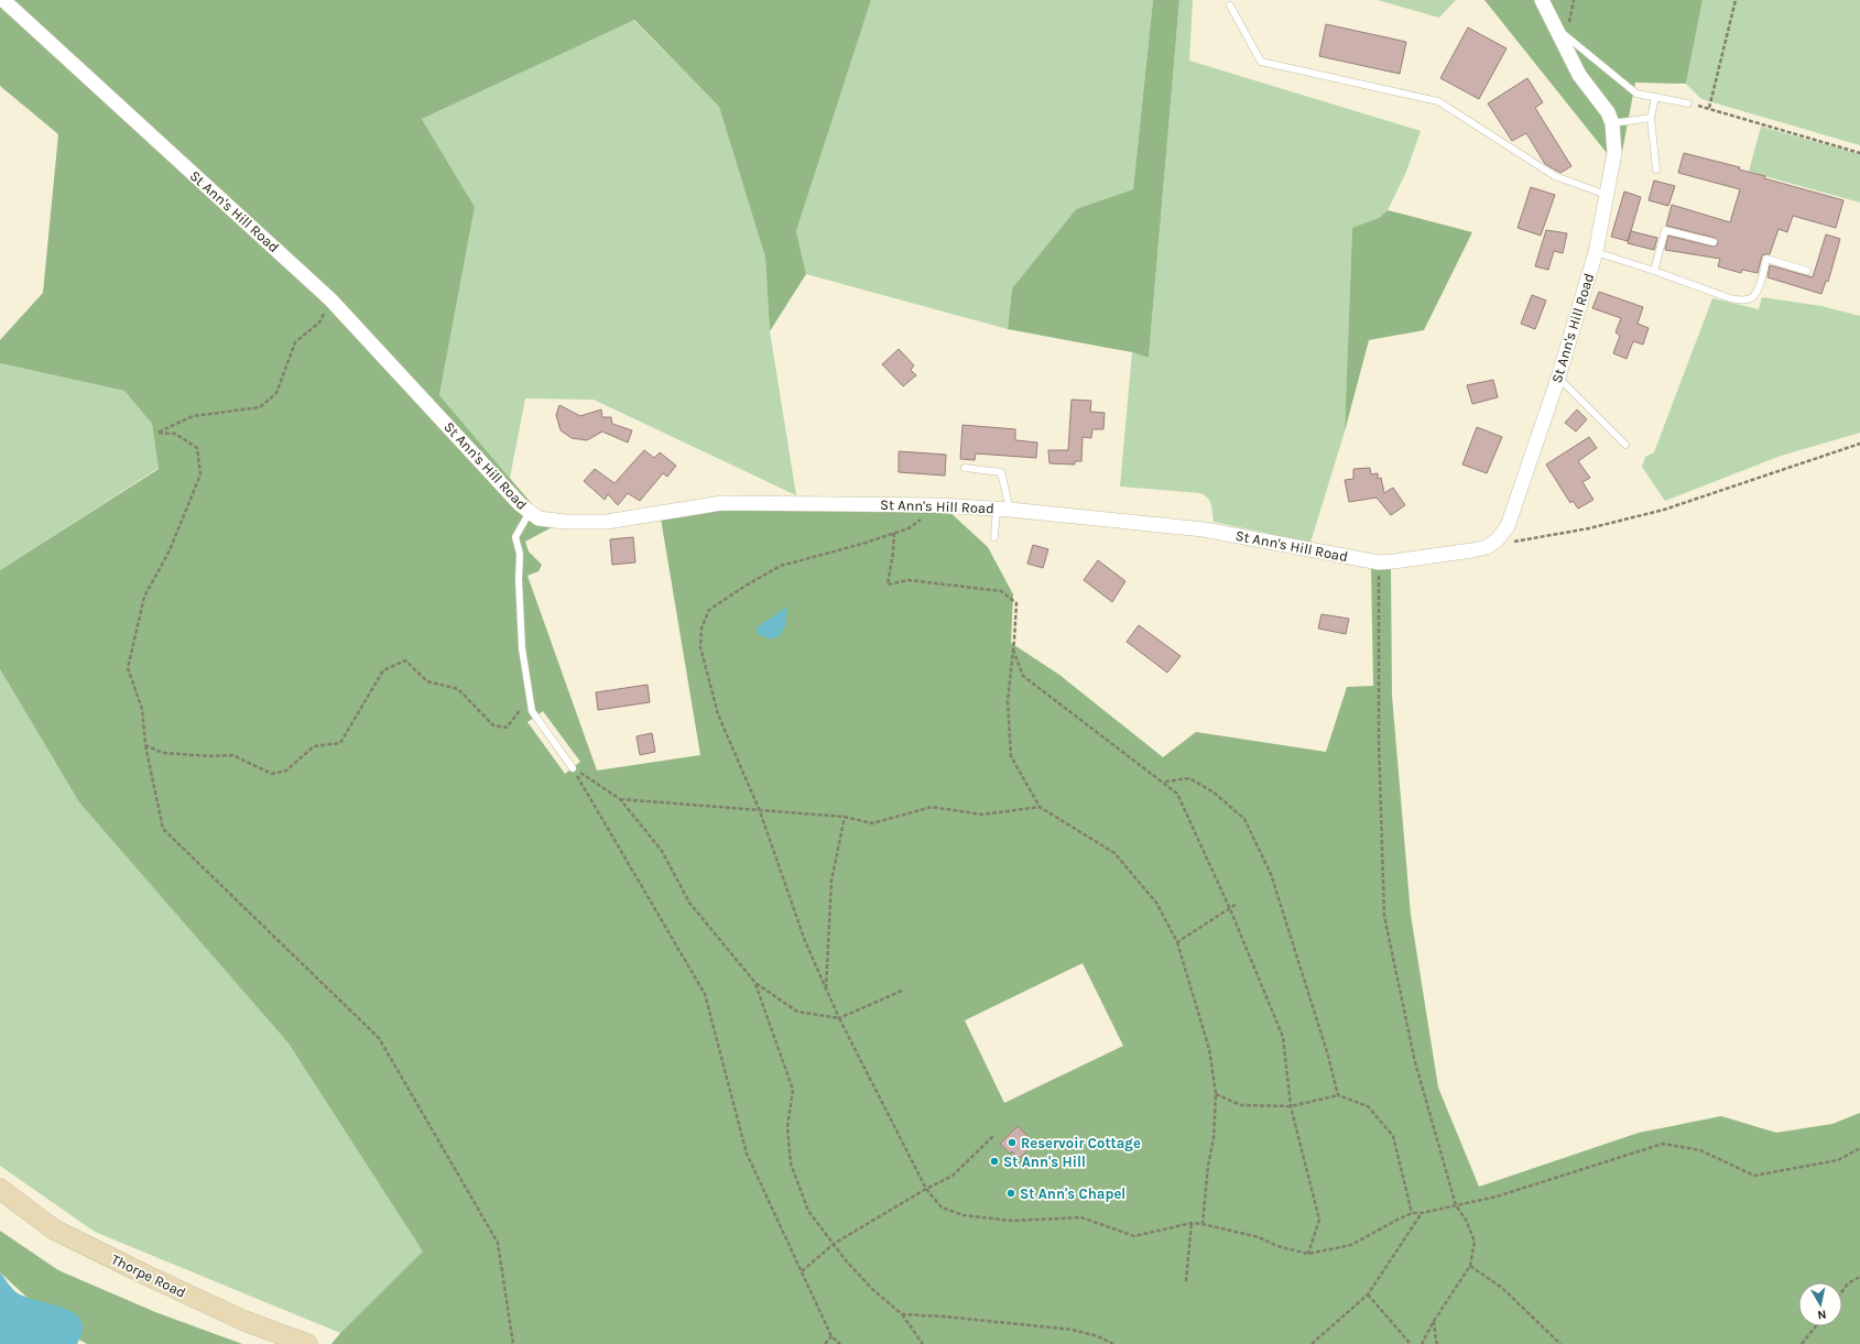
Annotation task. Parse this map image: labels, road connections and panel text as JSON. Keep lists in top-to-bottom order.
{
  "streets": {
    "main road": ["Thorpe Road"],
    "street": ["St Ann's Hill Road"]
  },
  "places": ["Reservoir Cottage", "St Ann's Hill", "St Ann's Chapel"],
  "north": "bottom"
}
